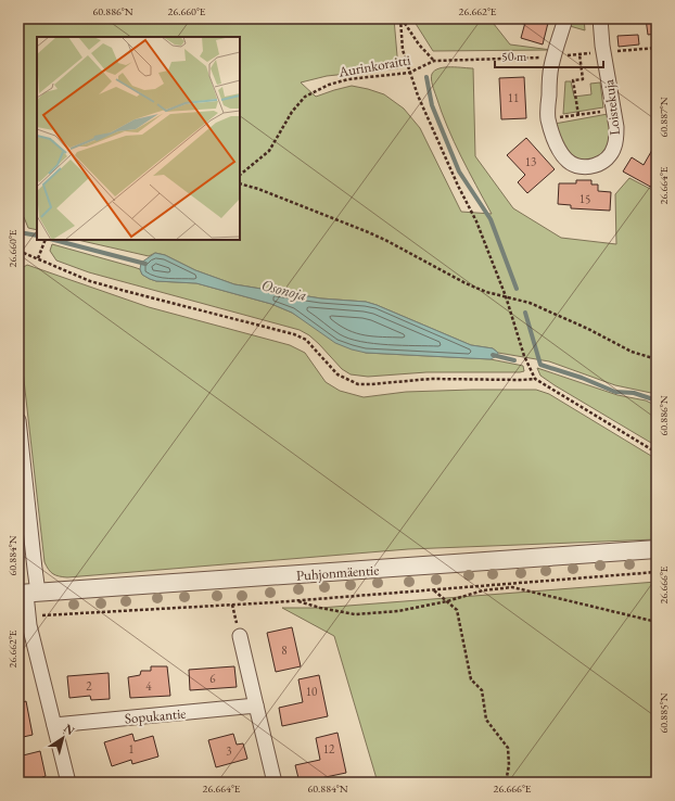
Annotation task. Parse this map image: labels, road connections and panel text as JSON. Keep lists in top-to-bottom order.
{
  "streets": {
    "street": ["Loistekuja", "Puhjonmäentie", "Sopukantie"],
    "path": ["Aurinkoraitti"]
  },
  "crossings": [
    ["Aurinkoraitti", "Loistekuja"]
  ],
  "water": ["Osonoja"],
  "house_numbers": [
    "11",
    "13",
    "15",
    "8",
    "6",
    "2",
    "4",
    "10",
    "1",
    "12",
    "3"
  ],
  "scale_bar": "50 m",
  "north": "top right",
  "coordinates": [
    "60.886°N",
    "26.660°E",
    "26.662°E",
    "60.887°N",
    "26.664°E",
    "60.884°N",
    "26.666°E",
    "60.885°N"
  ]
}
